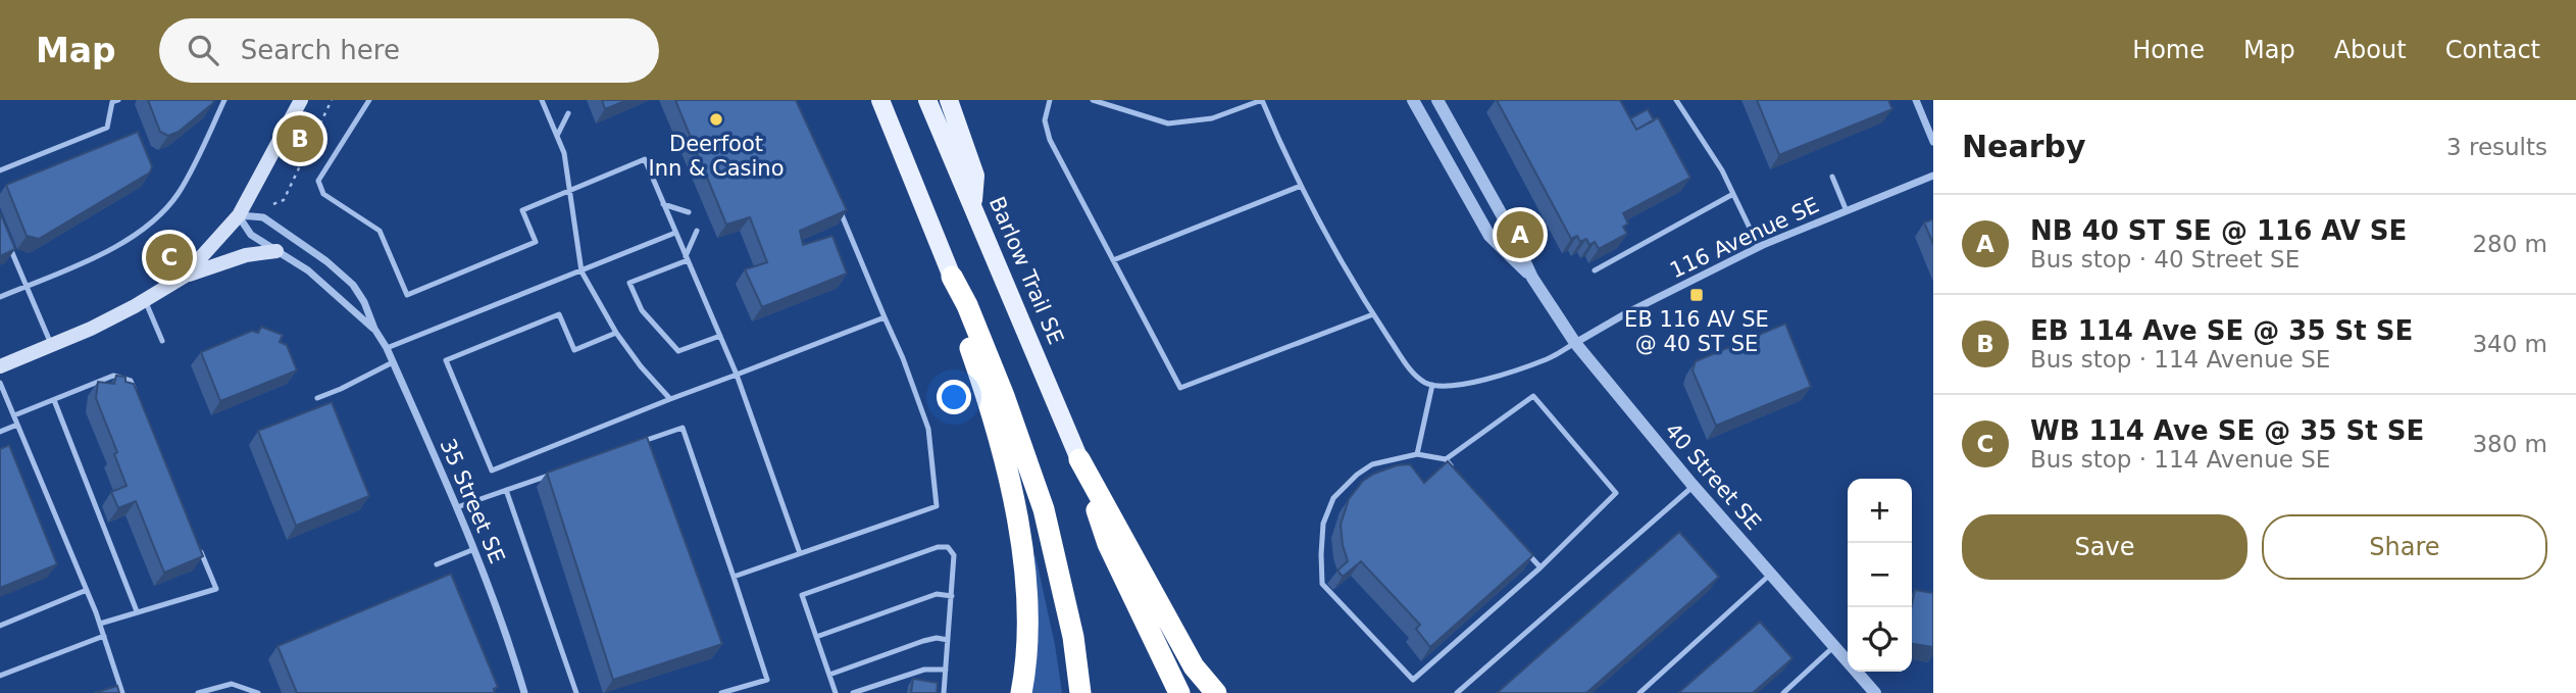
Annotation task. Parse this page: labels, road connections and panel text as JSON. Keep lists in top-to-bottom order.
{
  "streets": {
    "main road": ["Barlow Trail SE"],
    "street": ["116 Avenue SE", "40 Street SE", "35 Street SE"]
  },
  "crossings": [
    ["116 Avenue SE", "40 Street SE"]
  ],
  "places": {
    "other": ["Deerfoot Inn & Casino"],
    "transit": ["EB 116 AV SE @ 40 ST SE"]
  },
  "page": {
    "header": "Map",
    "search": "Search here",
    "nav": [
      "Home",
      "Map",
      "About",
      "Contact"
    ],
    "heading": ["Nearby", "3 results"],
    "pins": ["B", "A", "C"],
    "list": [
      {
        "mark": "A",
        "name": "NB 40 ST SE @ 116 AV SE",
        "note": "Bus stop · 40 Street SE",
        "value": "280 m"
      },
      {
        "mark": "B",
        "name": "EB 114 Ave SE @ 35 St SE",
        "note": "Bus stop · 114 Avenue SE",
        "value": "340 m"
      },
      {
        "mark": "C",
        "name": "WB 114 Ave SE @ 35 St SE",
        "note": "Bus stop · 114 Avenue SE",
        "value": "380 m"
      }
    ],
    "map_buttons": ["+", "−"],
    "buttons": ["Save", "Share"]
  }
}
